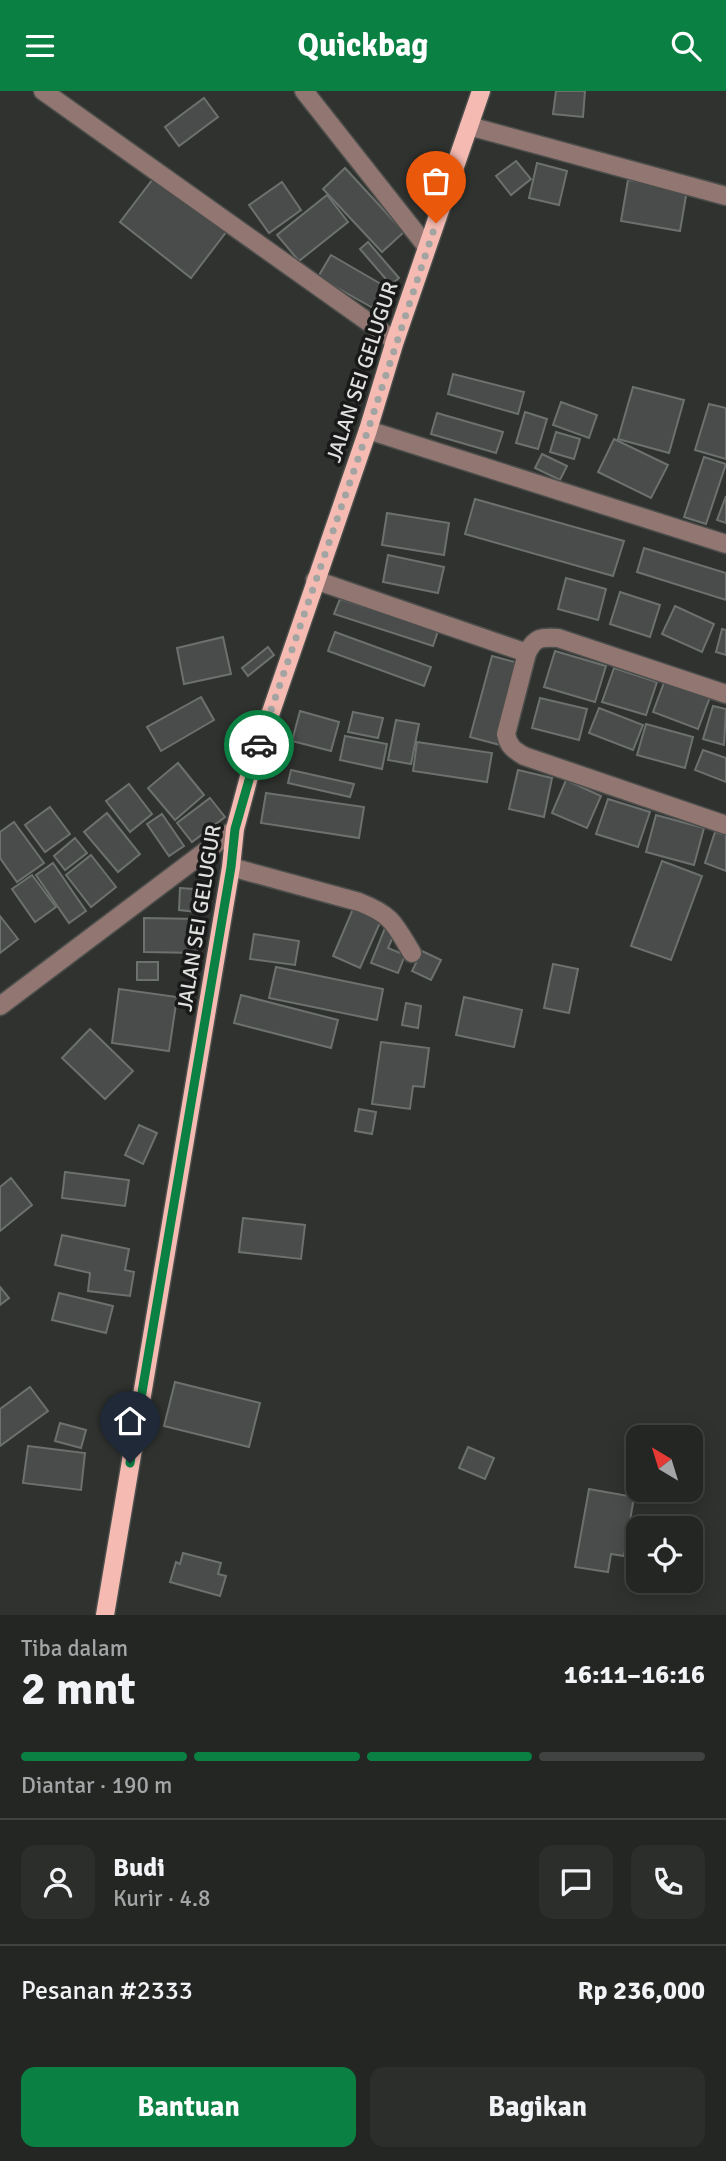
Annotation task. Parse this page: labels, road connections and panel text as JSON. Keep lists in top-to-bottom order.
{
  "streets": {
    "main road": ["JALAN SEI GELUGUR"]
  },
  "north": "top left",
  "page": {
    "header": "Quickbag",
    "heading": ["2 mnt", "Tiba dalam", "16:11–16:16"],
    "panel": [
      "Budi",
      "Kurir · 4.8",
      "Pesanan #2333",
      "Rp 236,000"
    ],
    "bar": "Diantar · 190 m",
    "buttons": ["Bantuan", "Bagikan"]
  }
}
